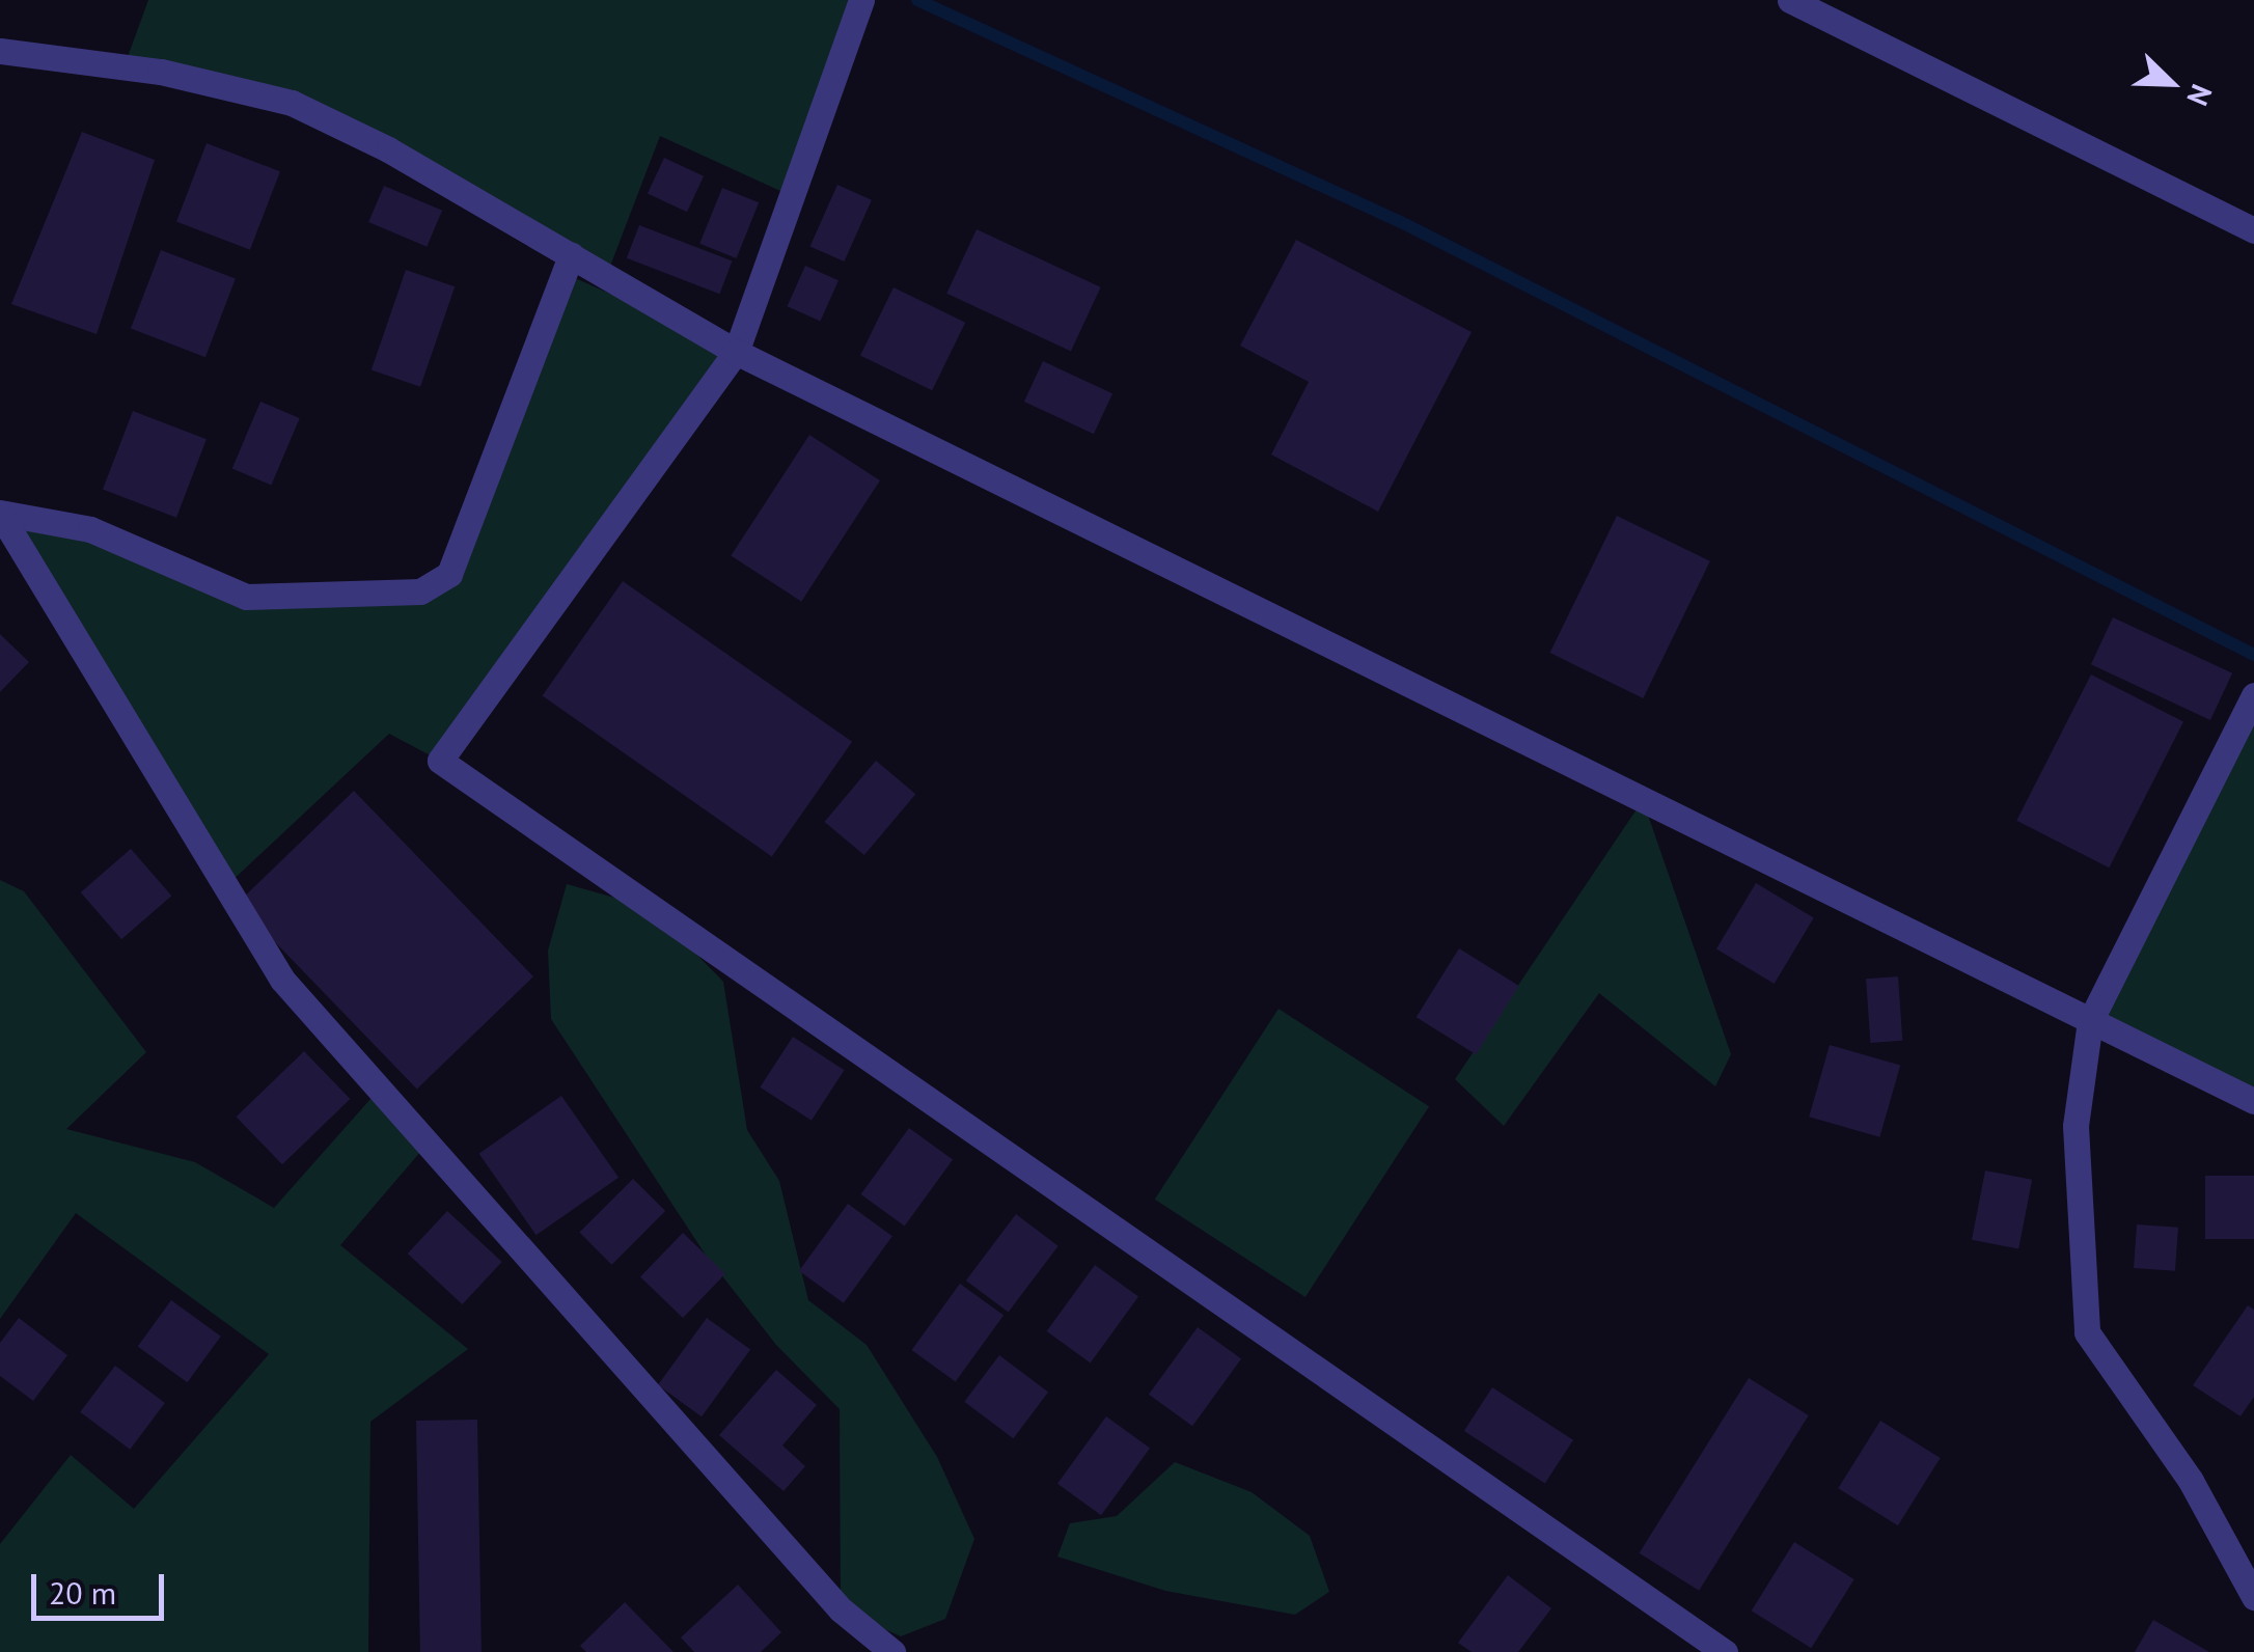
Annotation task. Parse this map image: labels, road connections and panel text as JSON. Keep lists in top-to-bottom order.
{
  "scale_bar": "20 m",
  "north": "bottom right"
}
